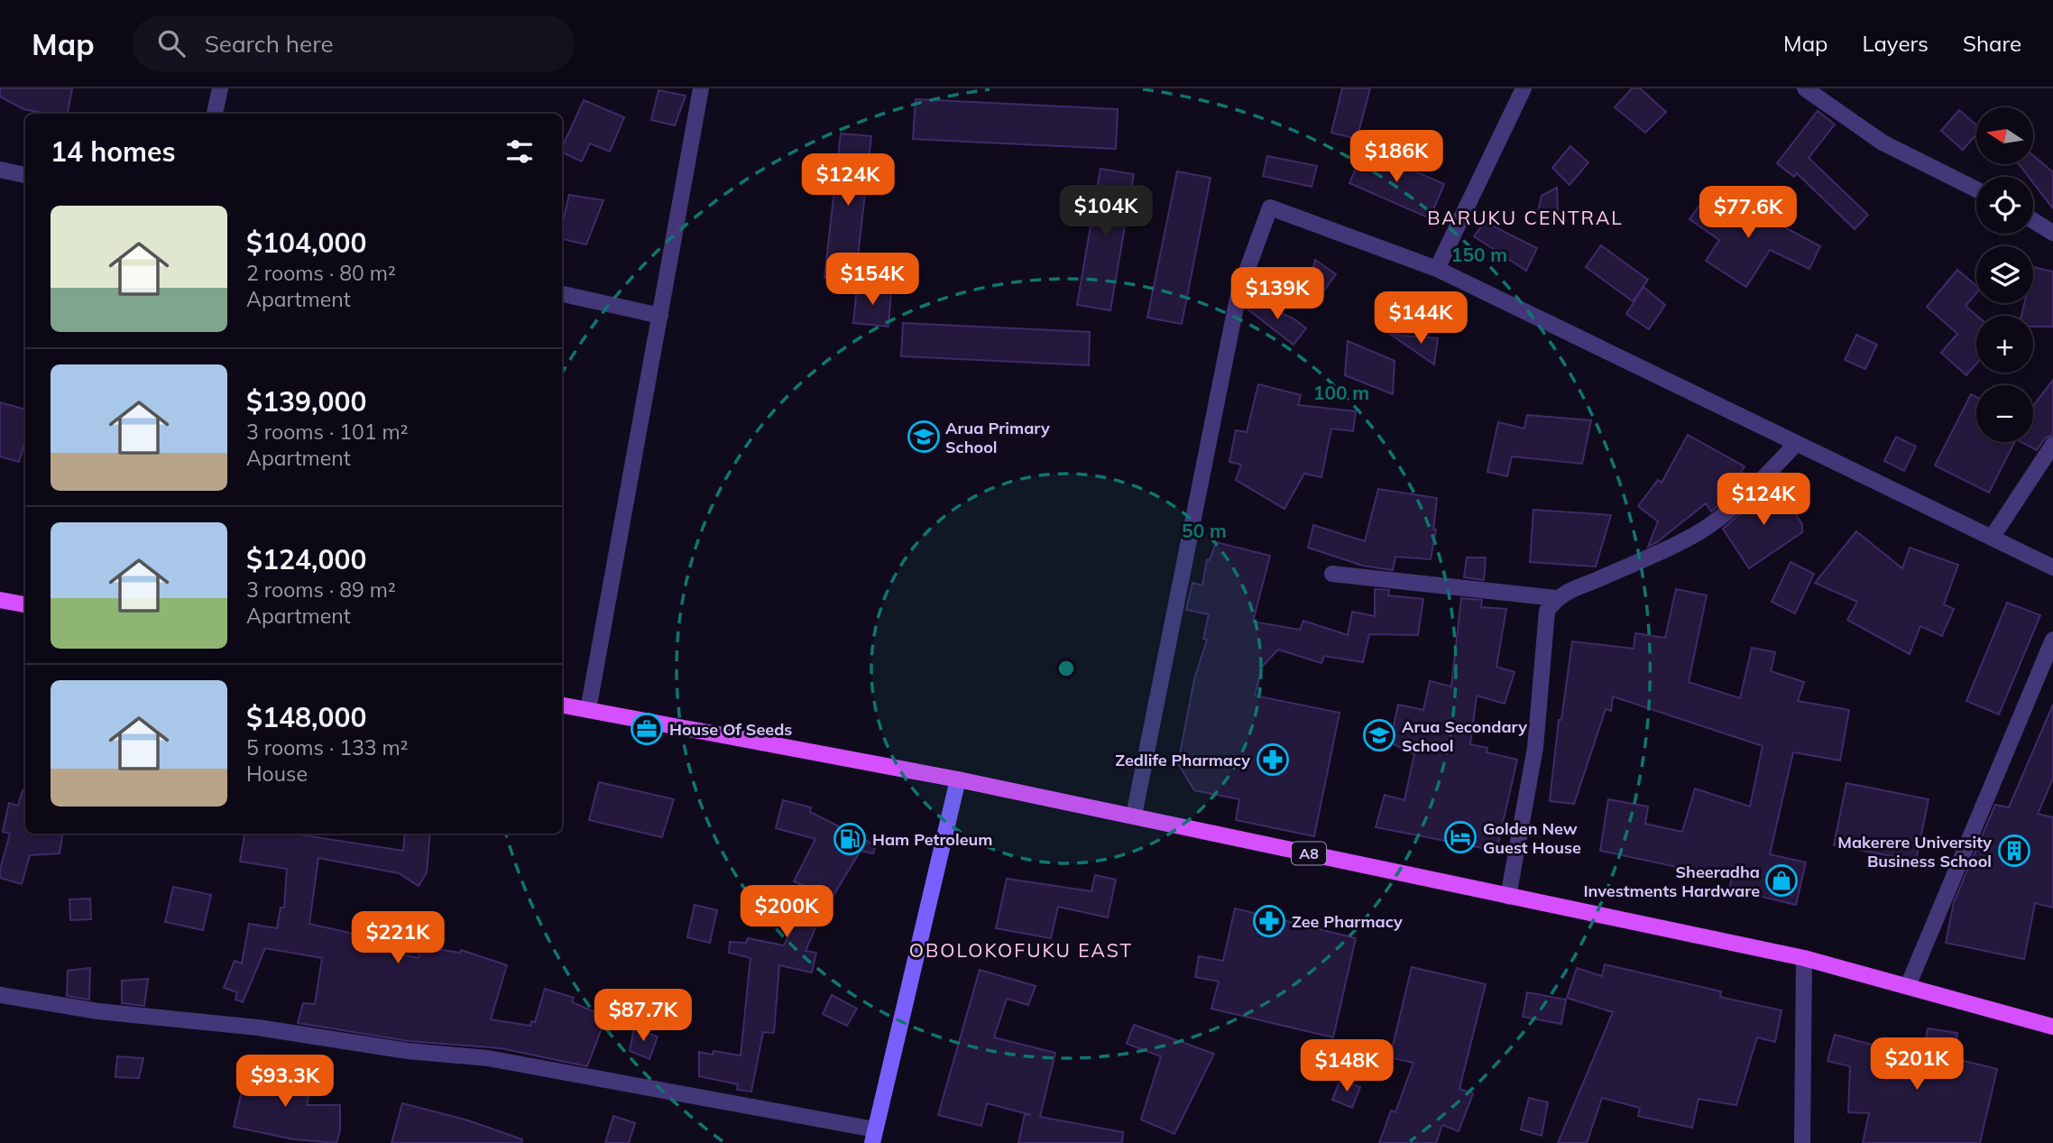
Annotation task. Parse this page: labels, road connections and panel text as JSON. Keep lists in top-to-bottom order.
{
  "streets": {
    "main road": ["A8"]
  },
  "districts": ["BARUKU CENTRAL", "OBOLOKOFUKU EAST"],
  "places": {
    "school or university": ["Arua Primary School", "Arua Secondary School"],
    "office": ["House Of Seeds"],
    "pharmacy": ["Zedlife Pharmacy", "Zee Pharmacy"],
    "hotel": ["Golden New Guest House"],
    "fuel station": ["Ham Petroleum"],
    "building": ["Makerere University Business School"],
    "shop": ["Sheeradha Investments Hardware"]
  },
  "north": "left",
  "page": {
    "header": "Map",
    "search": "Search here",
    "nav": ["Map", "Layers", "Share"],
    "map_buttons": ["+", "−"],
    "heading": "14 homes",
    "price": [
      "$186K",
      "$124K",
      "$104K",
      "$77.6K",
      "$154K",
      "$139K",
      "$144K",
      "$124K",
      "$200K",
      "$221K",
      "$87.7K",
      "$201K",
      "$148K",
      "$93.3K"
    ],
    "list": [
      {
        "name": "$104,000",
        "note": "2 rooms · 80 m² · Apartment"
      },
      {
        "name": "$139,000",
        "note": "3 rooms · 101 m² · Apartment"
      },
      {
        "name": "$124,000",
        "note": "3 rooms · 89 m² · Apartment"
      },
      {
        "name": "$148,000",
        "note": "5 rooms · 133 m² · House"
      }
    ]
  },
  "rings": ["150 m", "100 m", "50 m"]
}
